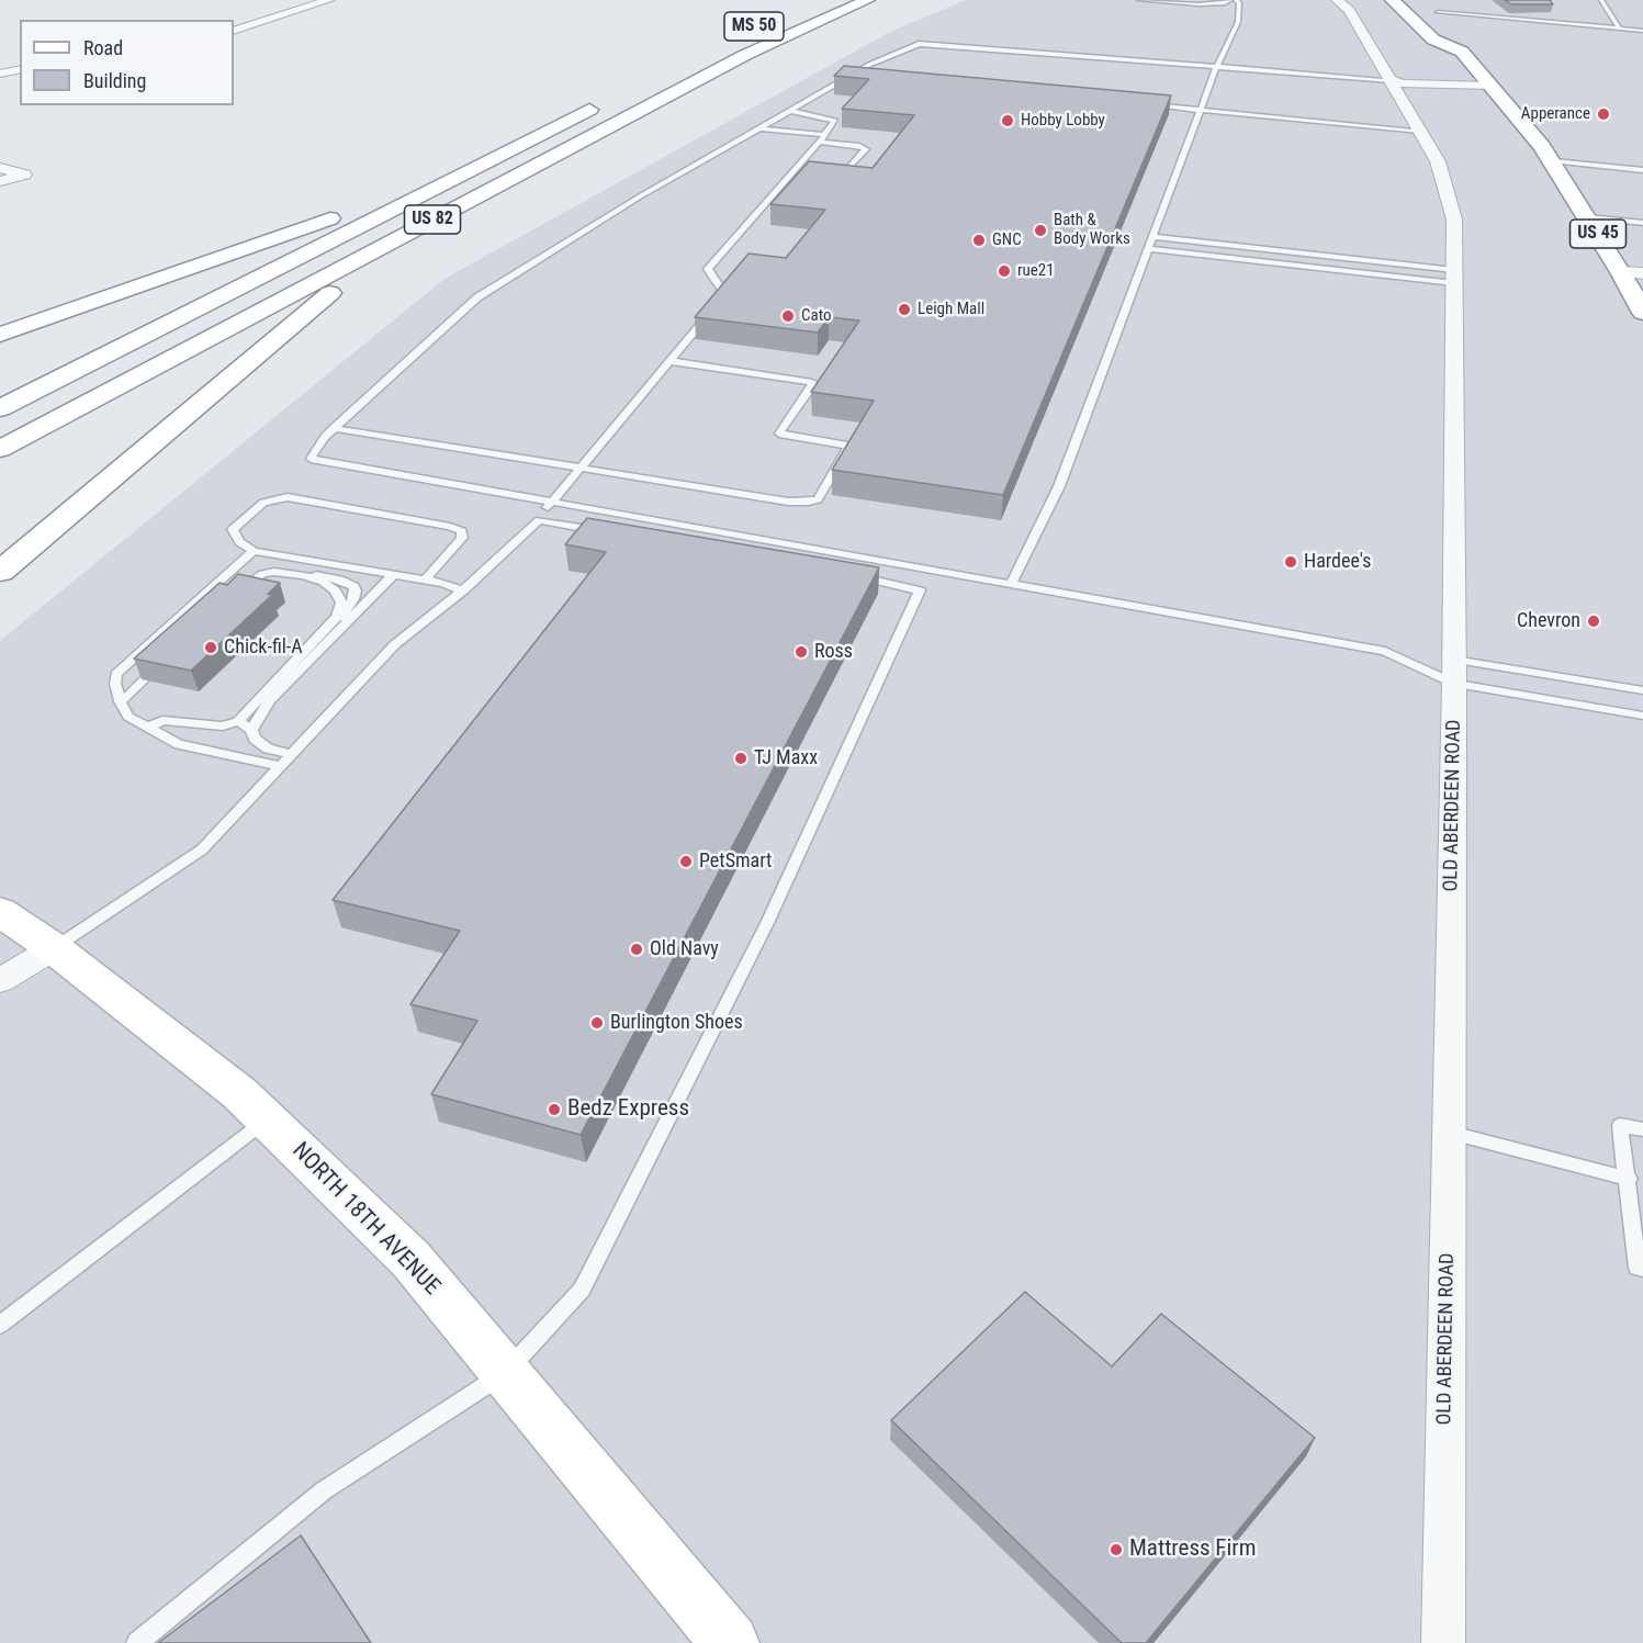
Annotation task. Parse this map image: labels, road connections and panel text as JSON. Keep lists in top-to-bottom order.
{
  "streets": {
    "main road": ["US 82", "US 45", "NORTH 18TH AVENUE"],
    "street": ["OLD ABERDEEN ROAD"]
  },
  "places": [
    "Apperance",
    "Hobby Lobby",
    "Bath & Body Works",
    "GNC",
    "rue21",
    "Leigh Mall",
    "Cato",
    "Hardee's",
    "Chevron",
    "Chick-fil-A",
    "Ross",
    "TJ Maxx",
    "PetSmart",
    "Old Navy",
    "Burlington Shoes",
    "Bedz Express",
    "Mattress Firm"
  ],
  "legend": ["Road", "Building"]
}
